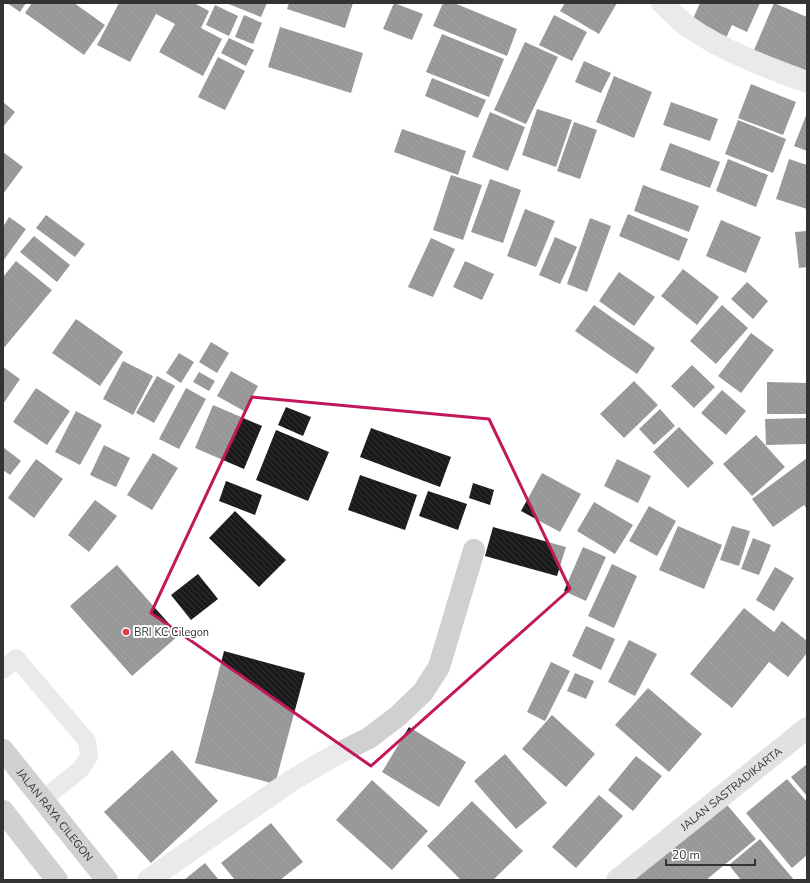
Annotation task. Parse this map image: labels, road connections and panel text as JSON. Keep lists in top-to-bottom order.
{
  "streets": {
    "highway": ["JALAN RAYA CILEGON"],
    "street": ["JALAN SASTRADIKARTA"]
  },
  "places": ["BRI KC Cilegon"],
  "scale_bar": "20 m"
}
